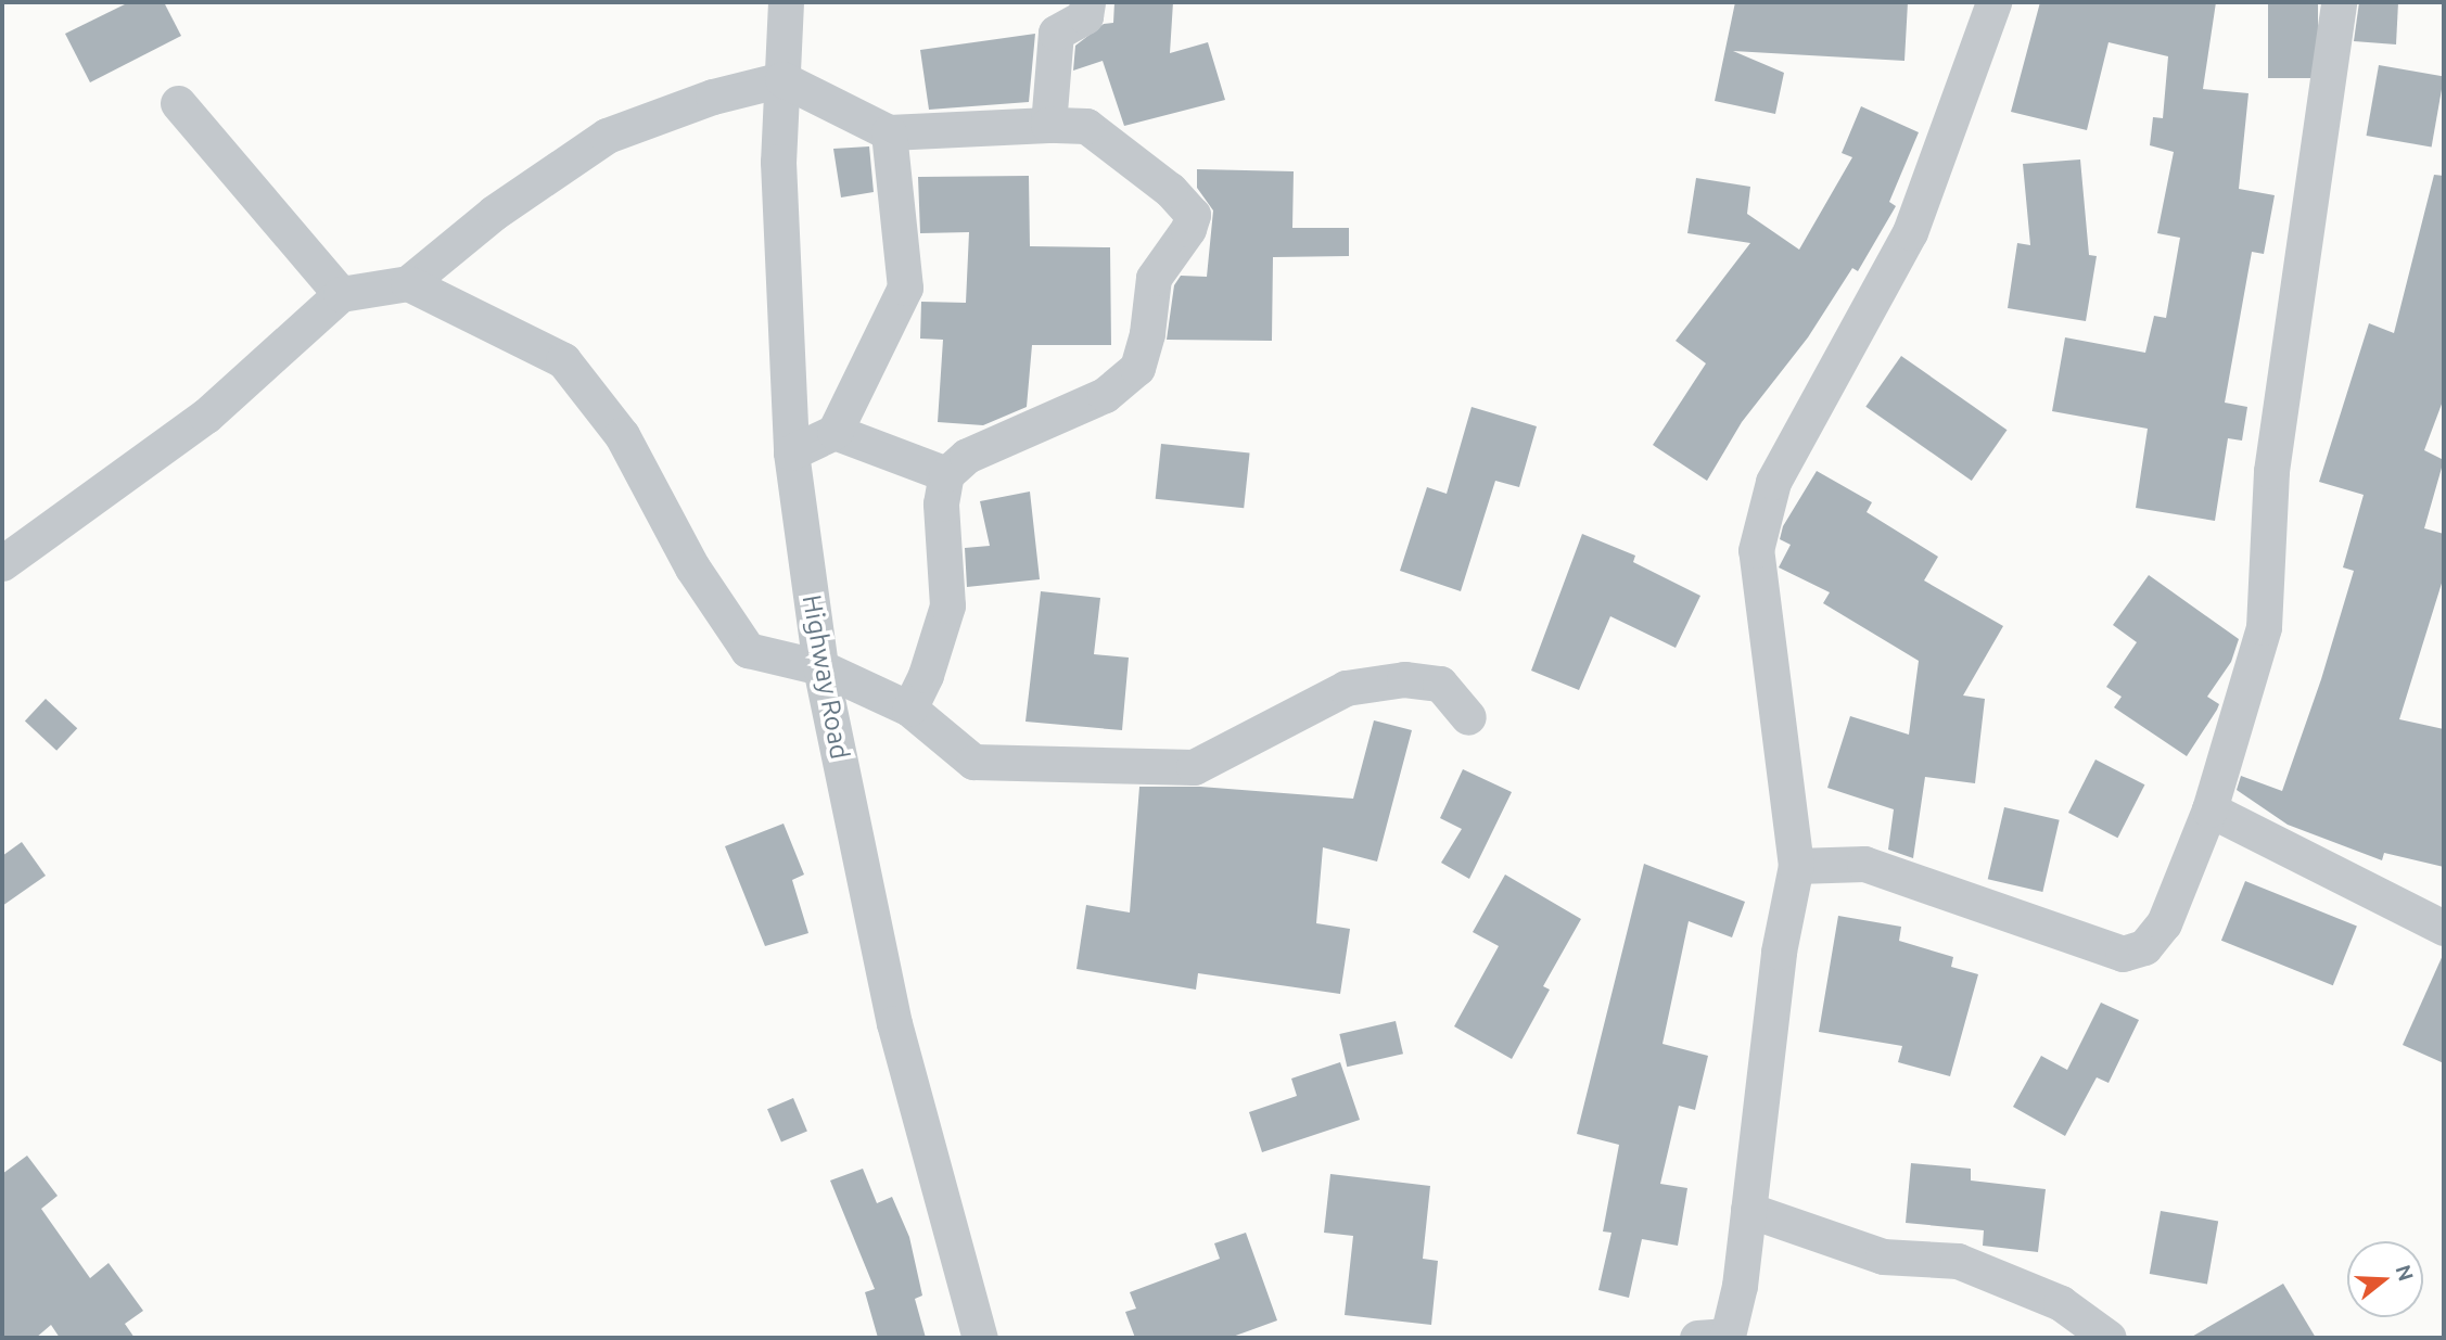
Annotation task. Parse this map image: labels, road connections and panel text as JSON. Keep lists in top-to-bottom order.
{
  "streets": {
    "street": ["Highway Road"]
  },
  "north": "right"
}
